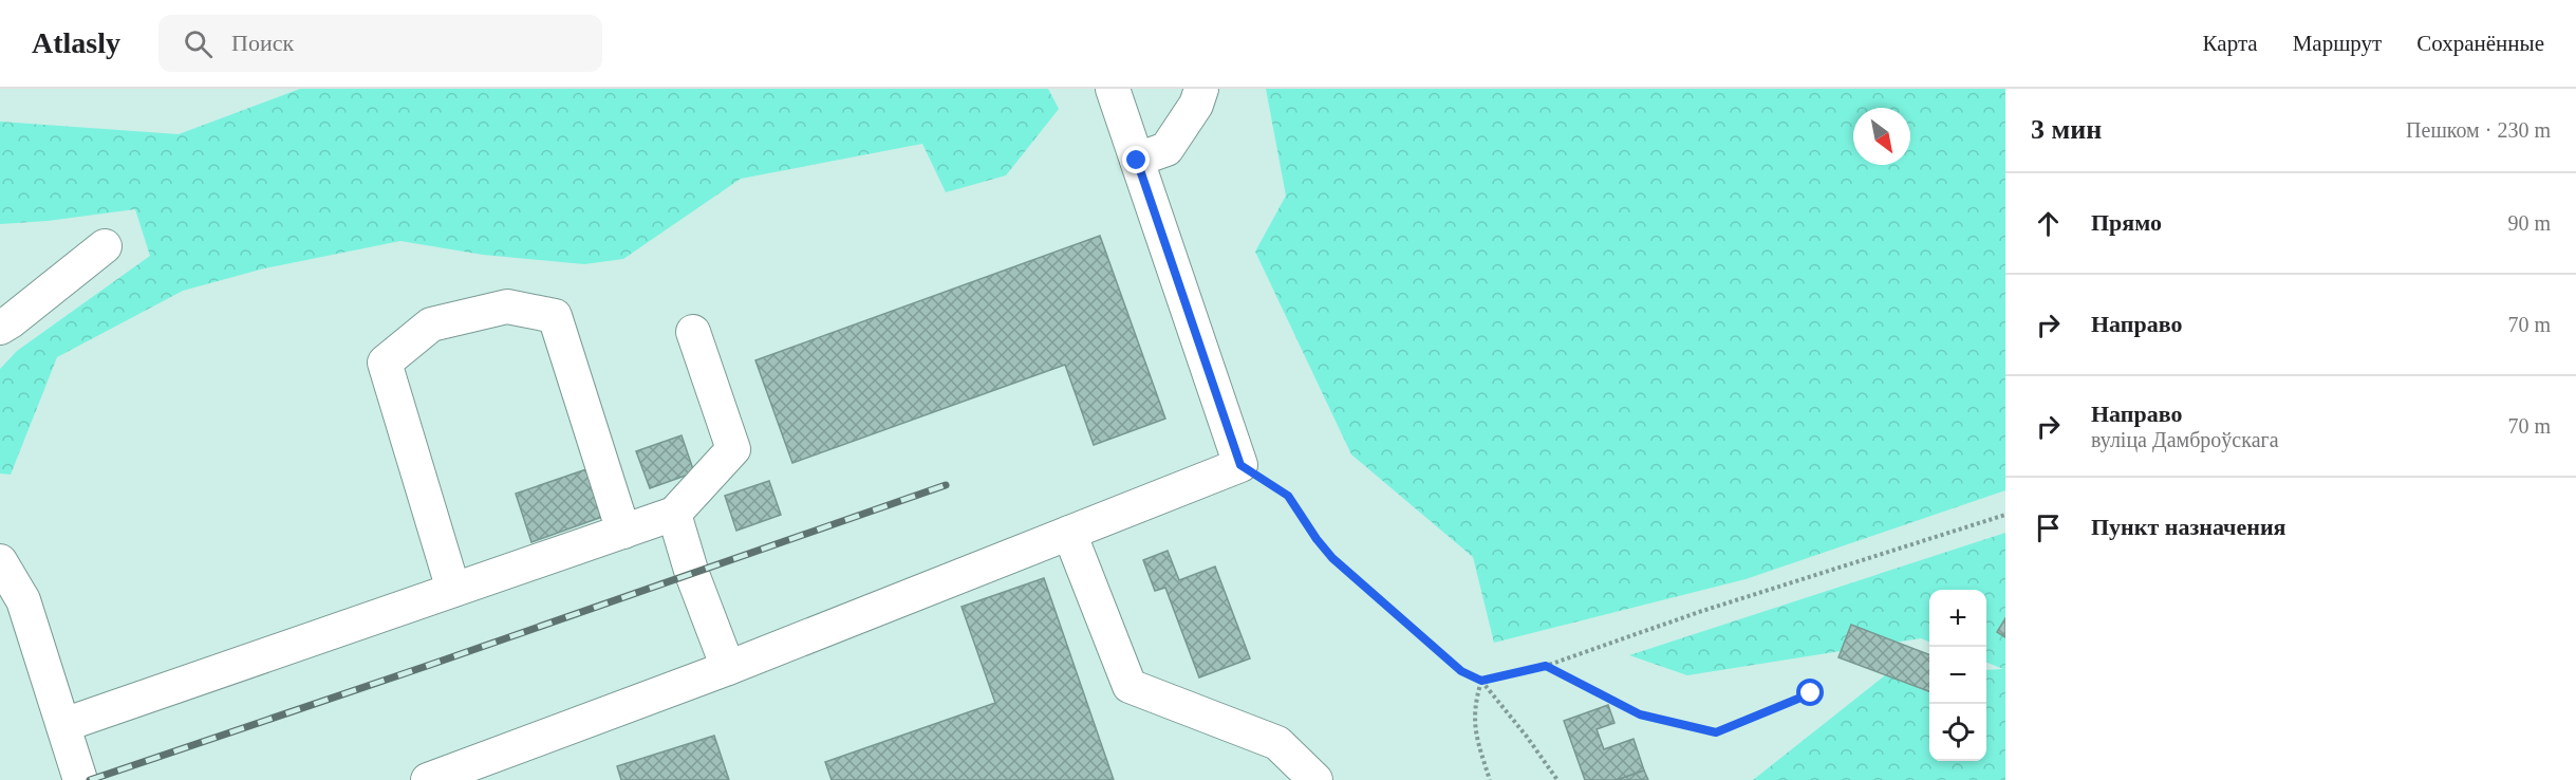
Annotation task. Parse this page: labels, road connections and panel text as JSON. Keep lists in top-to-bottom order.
{
  "north": "bottom right",
  "page": {
    "header": "Atlasly",
    "search": "Поиск",
    "nav": ["Карта", "Маршрут", "Сохранённые"],
    "heading": ["3 мин", "Пешком · 230 m"],
    "list": [
      ["Прямо", "90 m"],
      ["Направо", "70 m"],
      ["Направо", "вуліца Дамброўскага", "70 m"],
      "Пункт назначения"
    ],
    "map_buttons": ["+", "−"]
  }
}
